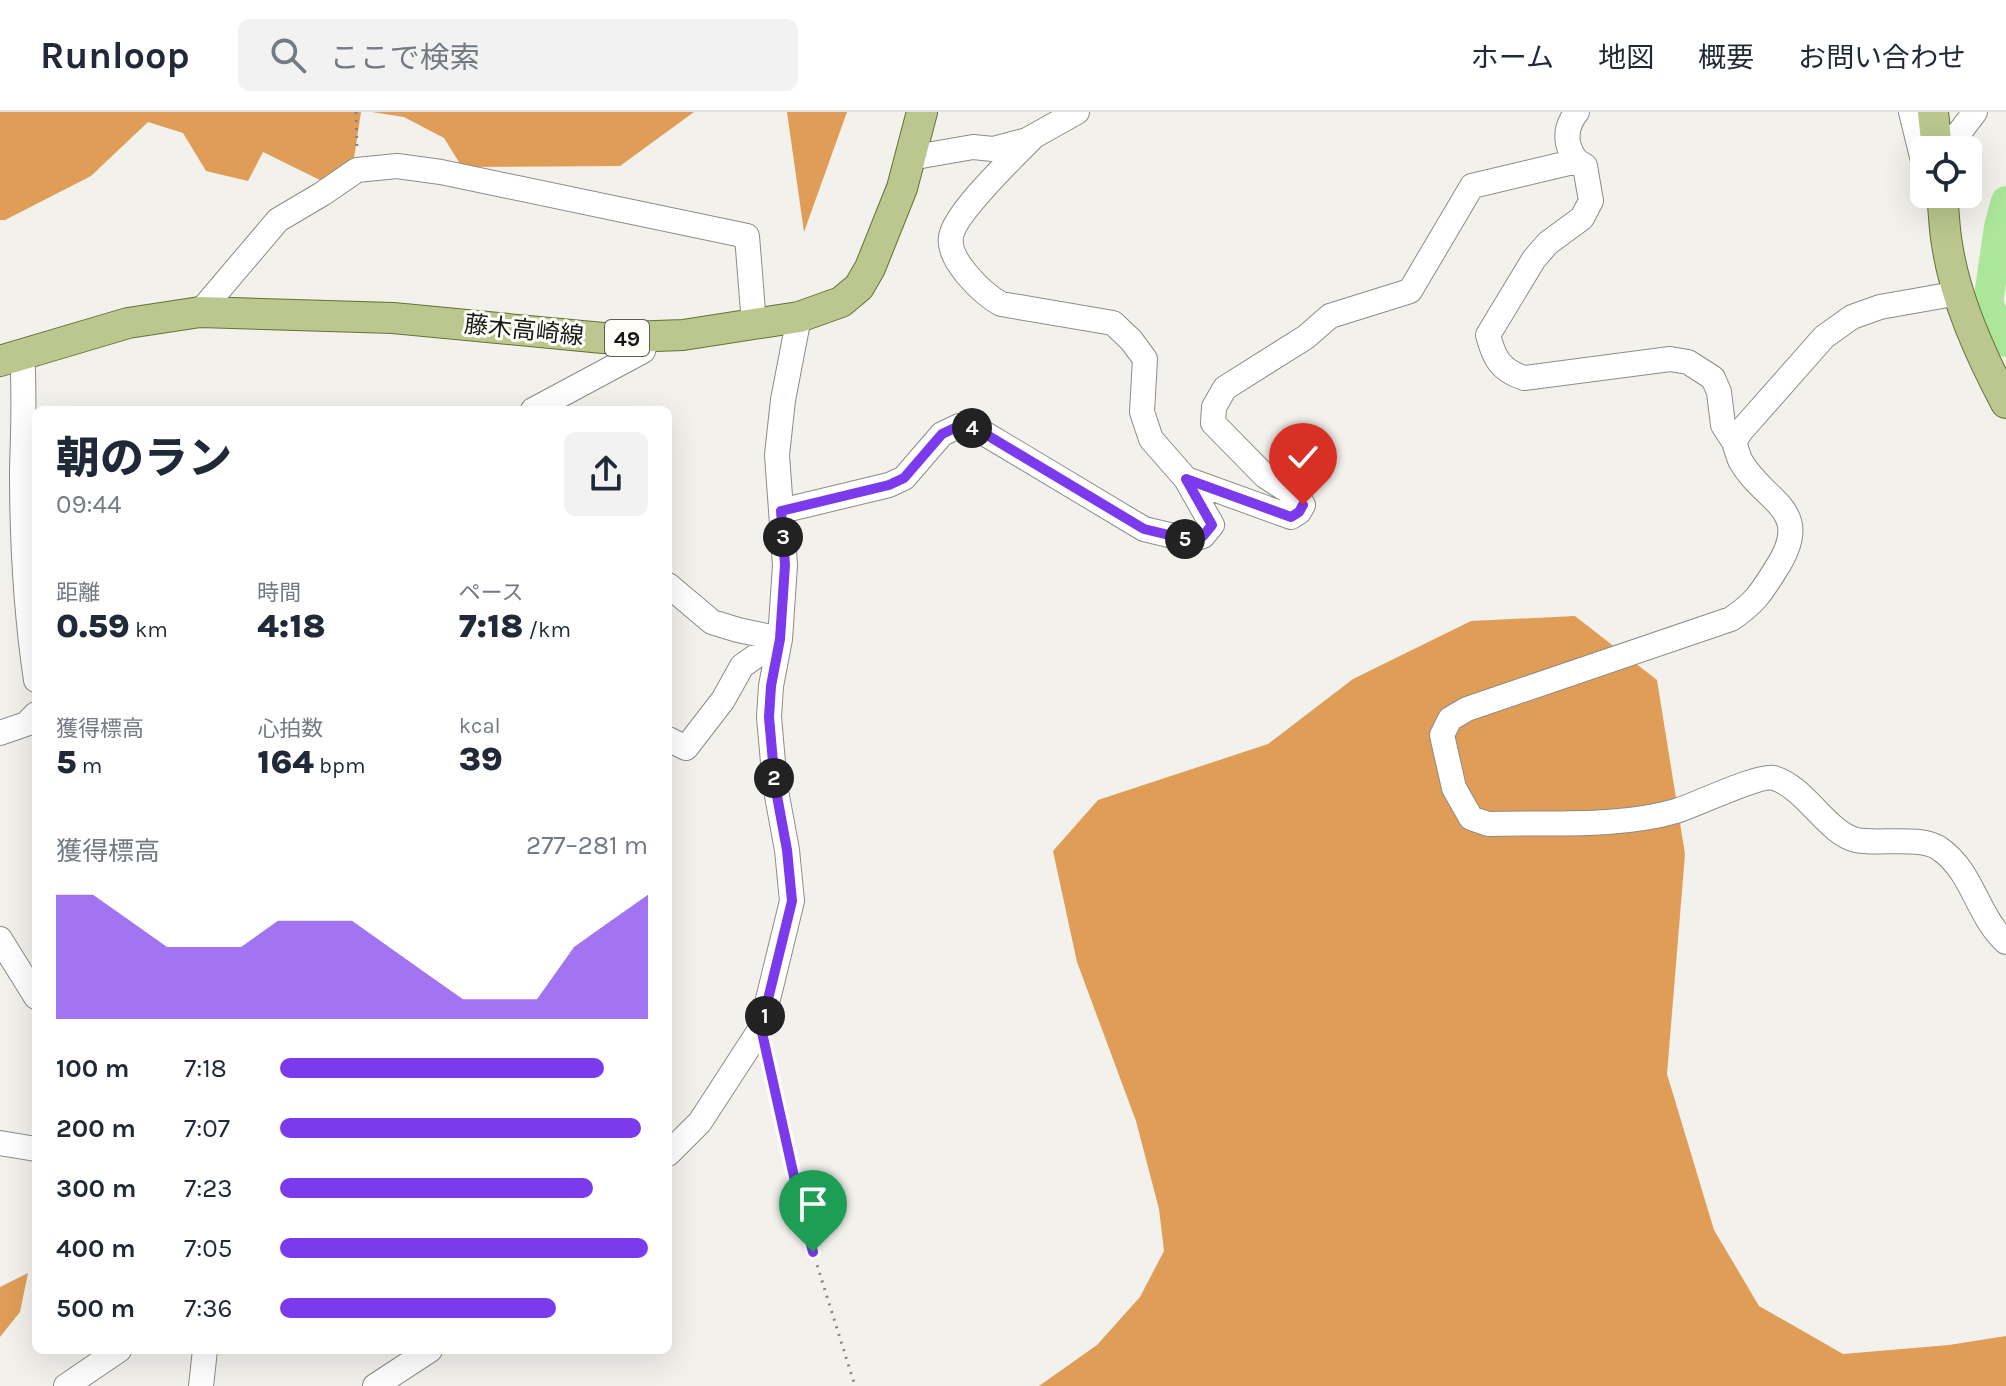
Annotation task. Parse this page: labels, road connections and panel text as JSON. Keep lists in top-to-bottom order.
{
  "streets": {
    "main road": ["藤木高崎線", "49"]
  },
  "page": {
    "header": "Runloop",
    "search": "ここで検索",
    "nav": [
      "ホーム",
      "地図",
      "概要",
      "お問い合わせ"
    ],
    "heading": ["朝のラン", "09:44"],
    "pins": [
      "4",
      "3",
      "5",
      "2",
      "1"
    ],
    "stats": [
      ["距離", "0.59 km"],
      ["時間", "4:18"],
      ["ペース", "7:18 /km"],
      ["獲得標高", "5 m"],
      ["心拍数", "164 bpm"],
      ["kcal", "39"]
    ],
    "chart": ["獲得標高", "277–281 m"],
    "list": [
      {
        "name": "100 m",
        "note": "7:18"
      },
      {
        "name": "200 m",
        "note": "7:07"
      },
      {
        "name": "300 m",
        "note": "7:23"
      },
      {
        "name": "400 m",
        "note": "7:05"
      },
      {
        "name": "500 m",
        "note": "7:36"
      }
    ]
  }
}
